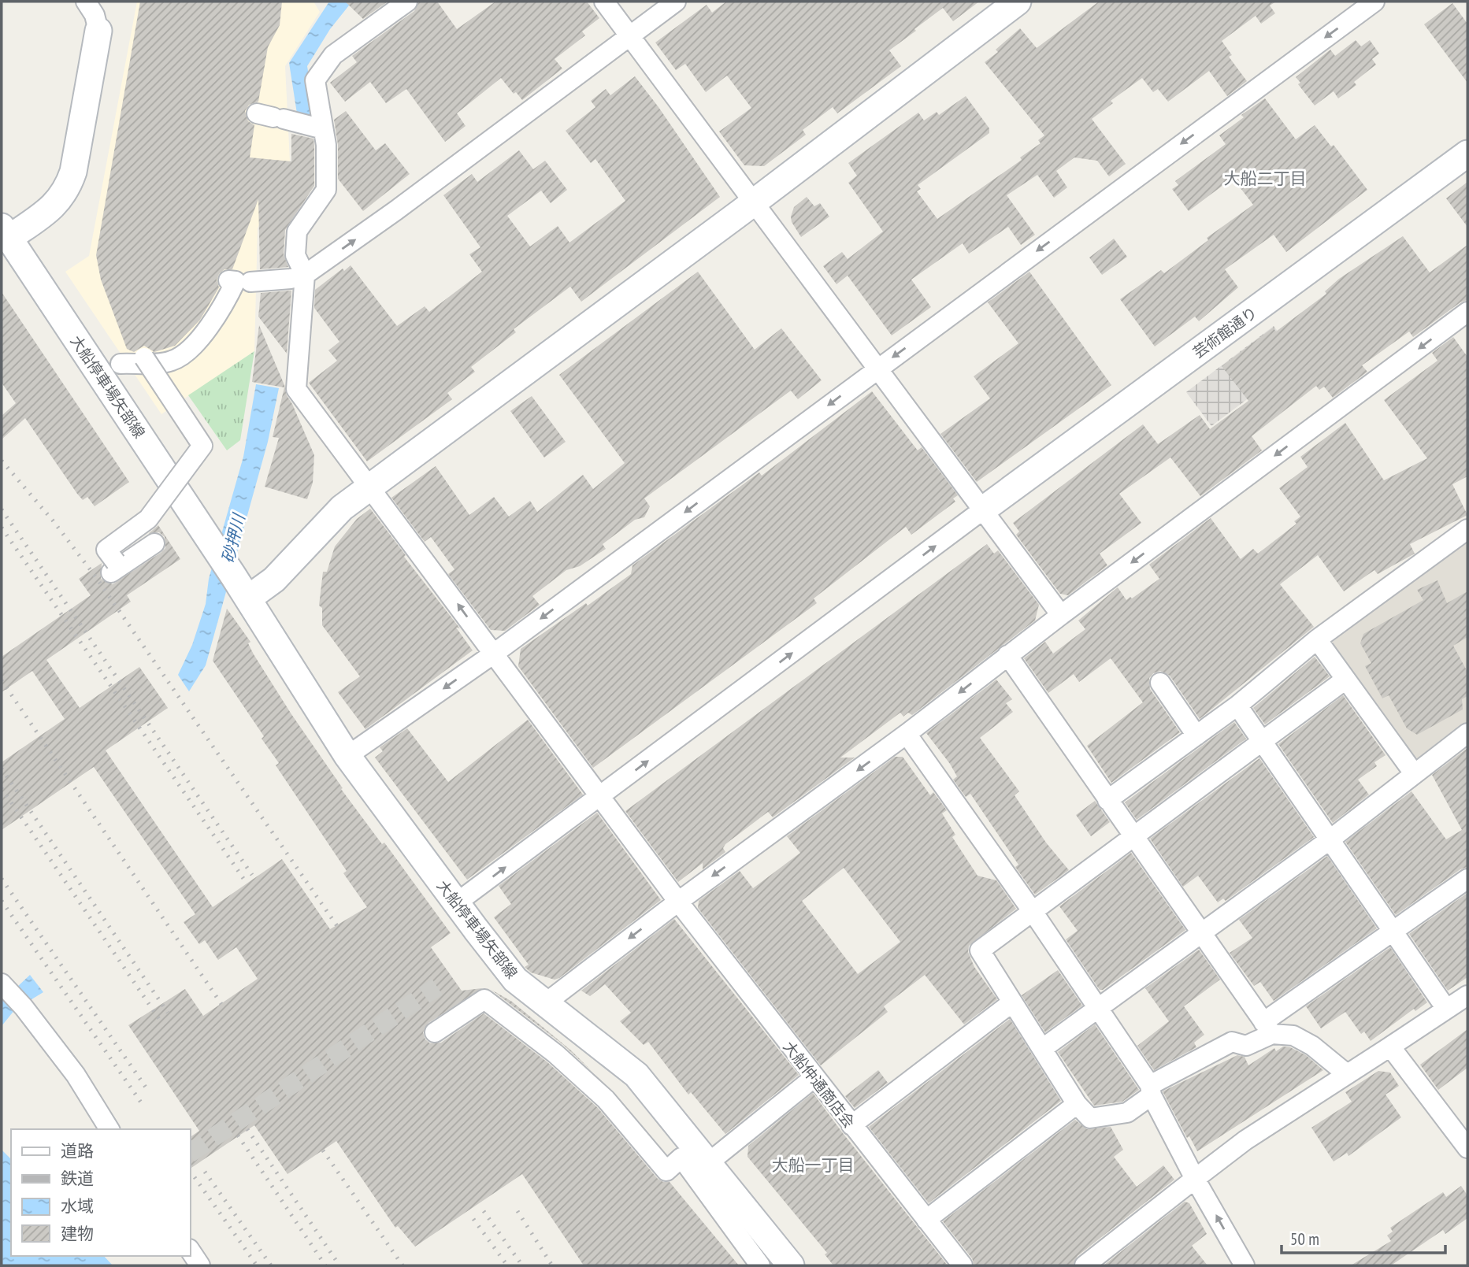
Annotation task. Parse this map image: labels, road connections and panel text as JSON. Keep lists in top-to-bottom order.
{
  "streets": {
    "street": ["芸術館通り", "大船停車場矢部線", "大船仲通商店会"]
  },
  "districts": ["大船二丁目", "大船一丁目"],
  "water": ["砂押川"],
  "legend": [
    "道路",
    "鉄道",
    "水域",
    "建物"
  ],
  "scale_bar": "50 m"
}
